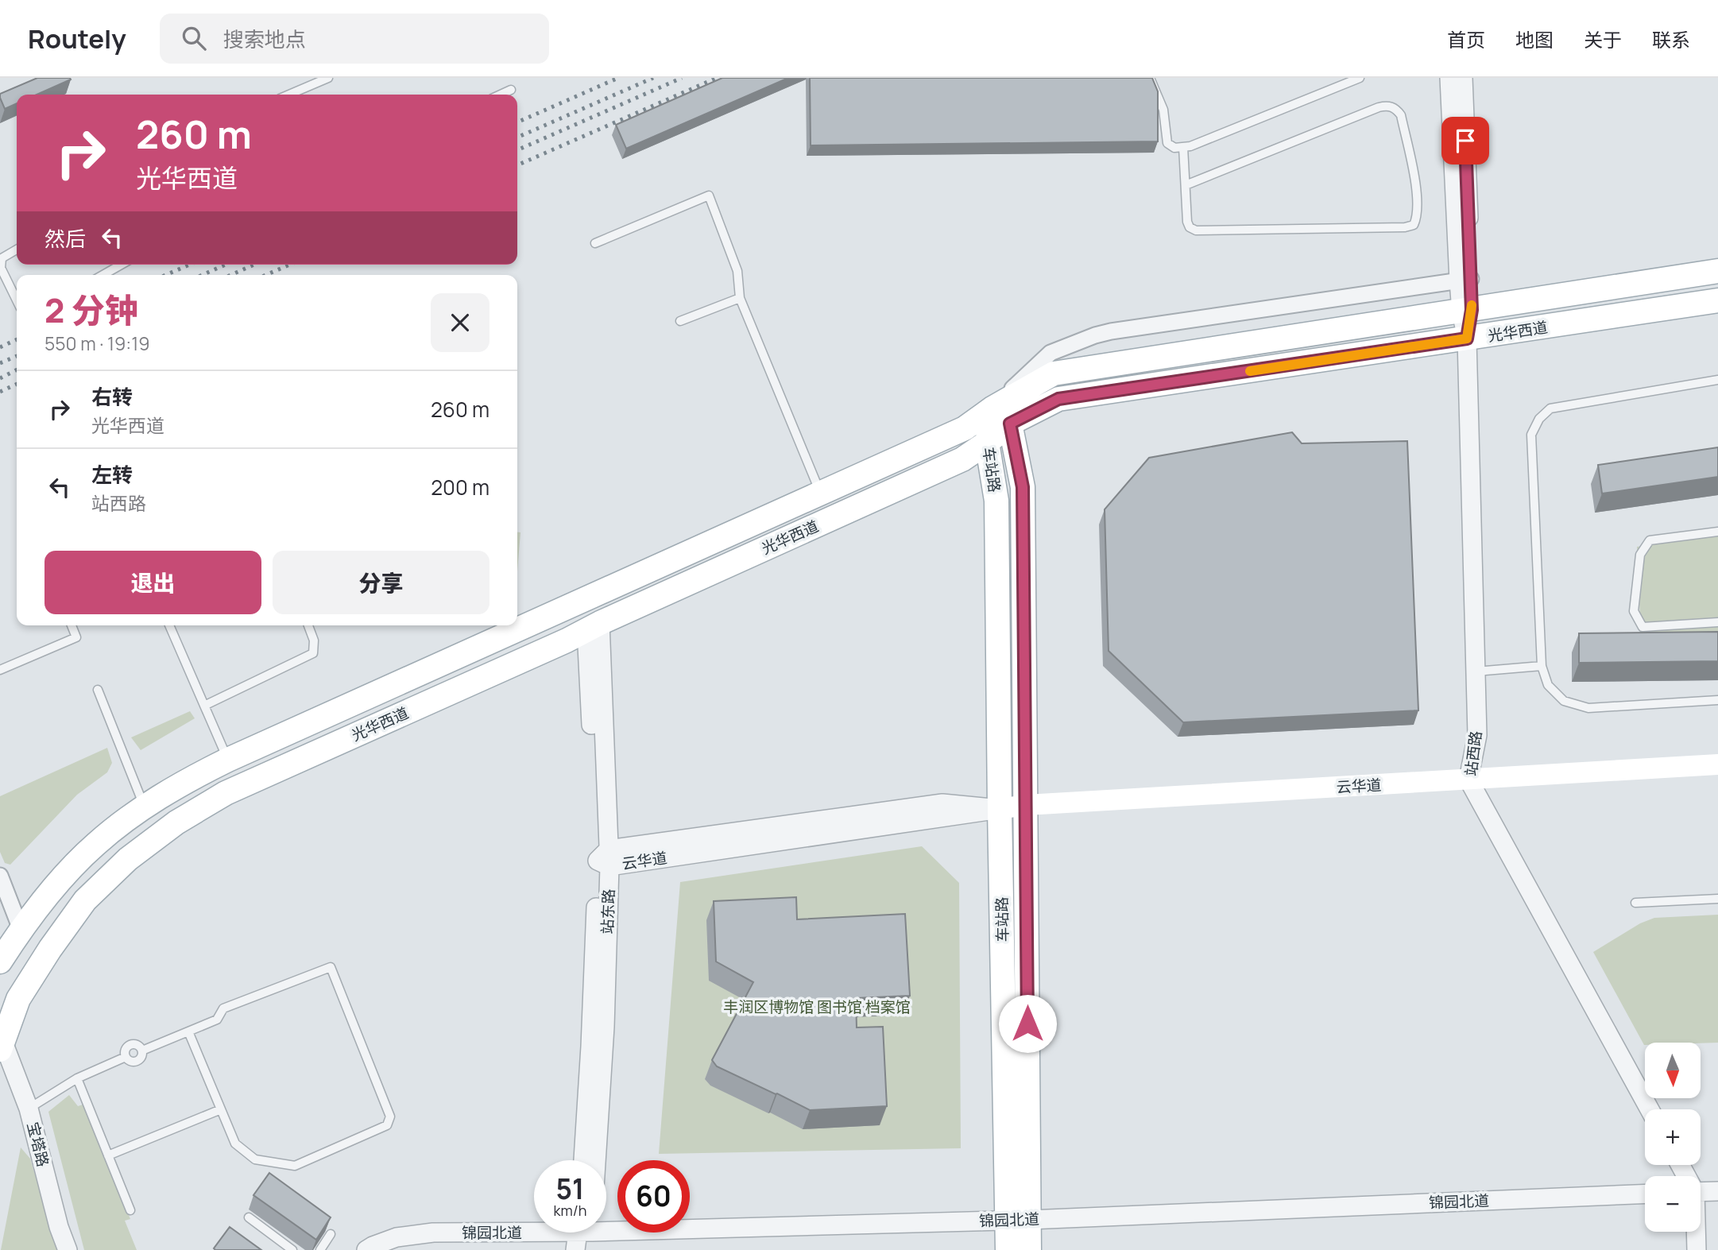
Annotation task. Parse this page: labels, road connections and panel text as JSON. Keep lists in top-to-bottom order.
{
  "streets": {
    "main road": ["光华西道", "车站路", "云华道"],
    "street": [
      "站西路",
      "站东路",
      "宝塔路",
      "锦园北道"
    ]
  },
  "crossings": [
    ["光华西道", "车站路"],
    ["光华西道", "站西路"],
    ["光华西道", "站东路"],
    ["光华西道", "宝塔路"],
    ["车站路", "云华道"],
    ["车站路", "锦园北道"],
    ["站西路", "云华道"],
    ["云华道", "站东路"]
  ],
  "parks": ["丰润区博物馆 图书馆 档案馆"],
  "north": "bottom",
  "page": {
    "header": "Routely",
    "search": "搜索地点",
    "nav": [
      "首页",
      "地图",
      "关于",
      "联系"
    ],
    "turn": ["260 m", "光华西道"],
    "then": "然后",
    "heading": ["2 分钟", "550 m · 19:19"],
    "list": [
      {
        "name": "右转",
        "note": "光华西道",
        "value": "260 m"
      },
      {
        "name": "左转",
        "note": "站西路",
        "value": "200 m"
      }
    ],
    "buttons": ["退出", "分享"],
    "map_buttons": ["+", "−"],
    "speed": "51 km/h",
    "limit": "60"
  }
}
